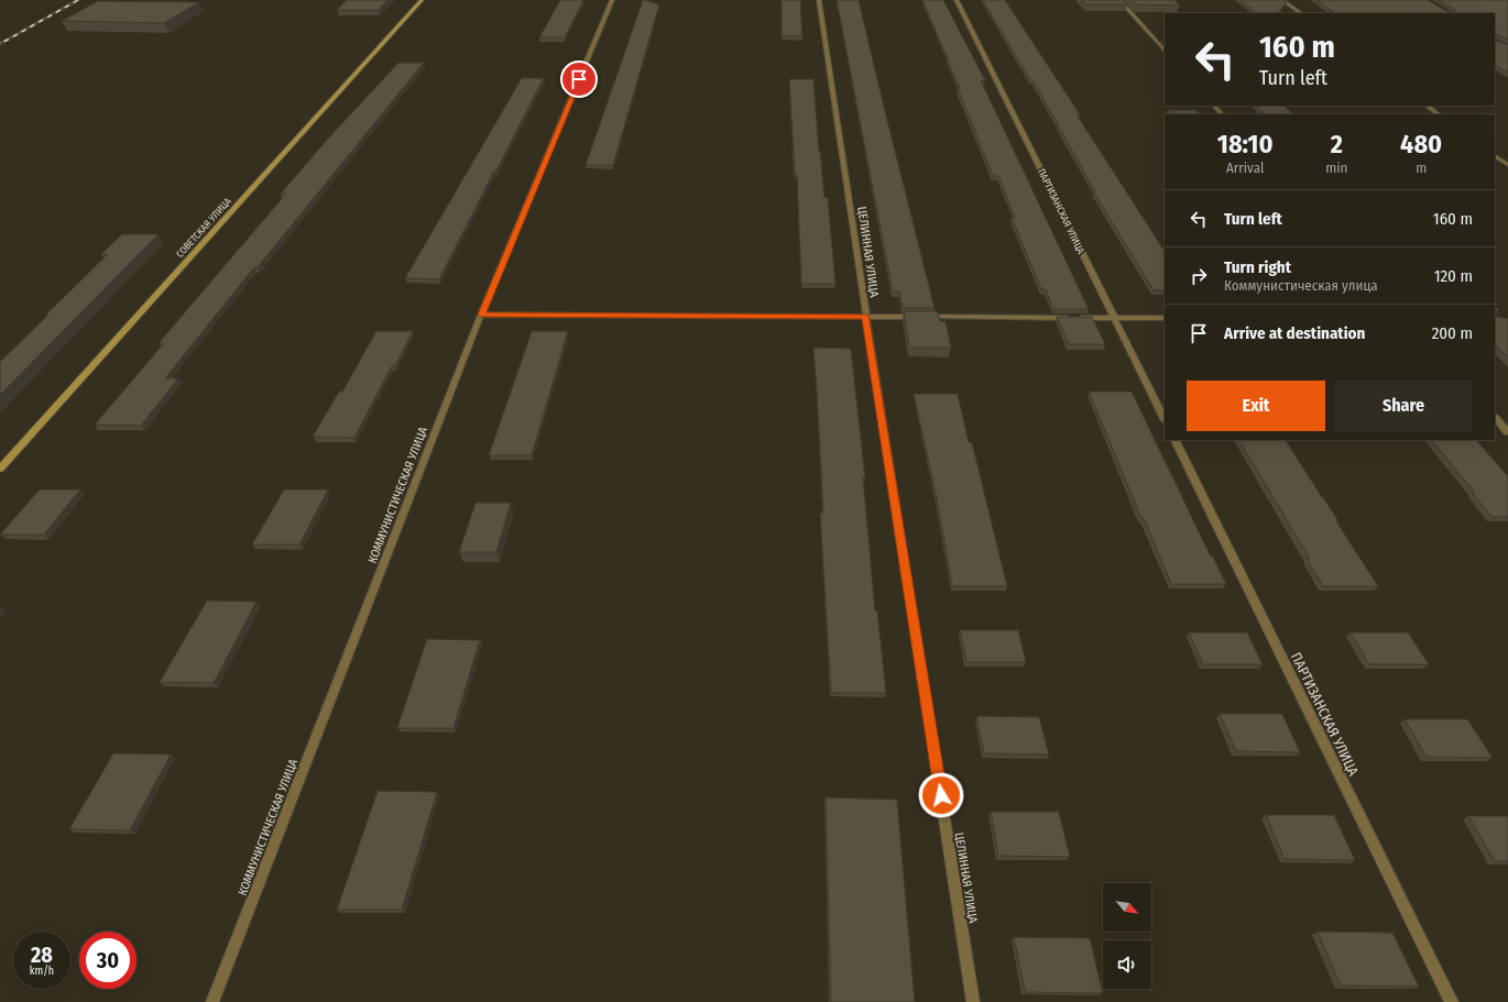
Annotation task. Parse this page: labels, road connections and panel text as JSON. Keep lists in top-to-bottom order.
{
  "streets": {
    "street": [
      "ПАРТИЗАНСКАЯ УЛИЦА",
      "СОВЕТСКАЯ УЛИЦА",
      "ЦЕЛИННАЯ УЛИЦА",
      "КОММУНИСТИЧЕСКАЯ УЛИЦА"
    ]
  },
  "north": "bottom right",
  "page": {
    "turn": ["160 m", "Turn left"],
    "eta": [
      "18:10",
      "Arrival",
      "2",
      "min",
      "480",
      "m"
    ],
    "list": [
      {
        "name": "Turn left",
        "value": "160 m"
      },
      {
        "name": "Turn right",
        "note": "Коммунистическая улица",
        "value": "120 m"
      },
      {
        "name": "Arrive at destination",
        "value": "200 m"
      }
    ],
    "buttons": ["Exit", "Share"],
    "speed": "28 km/h",
    "limit": "30"
  }
}
